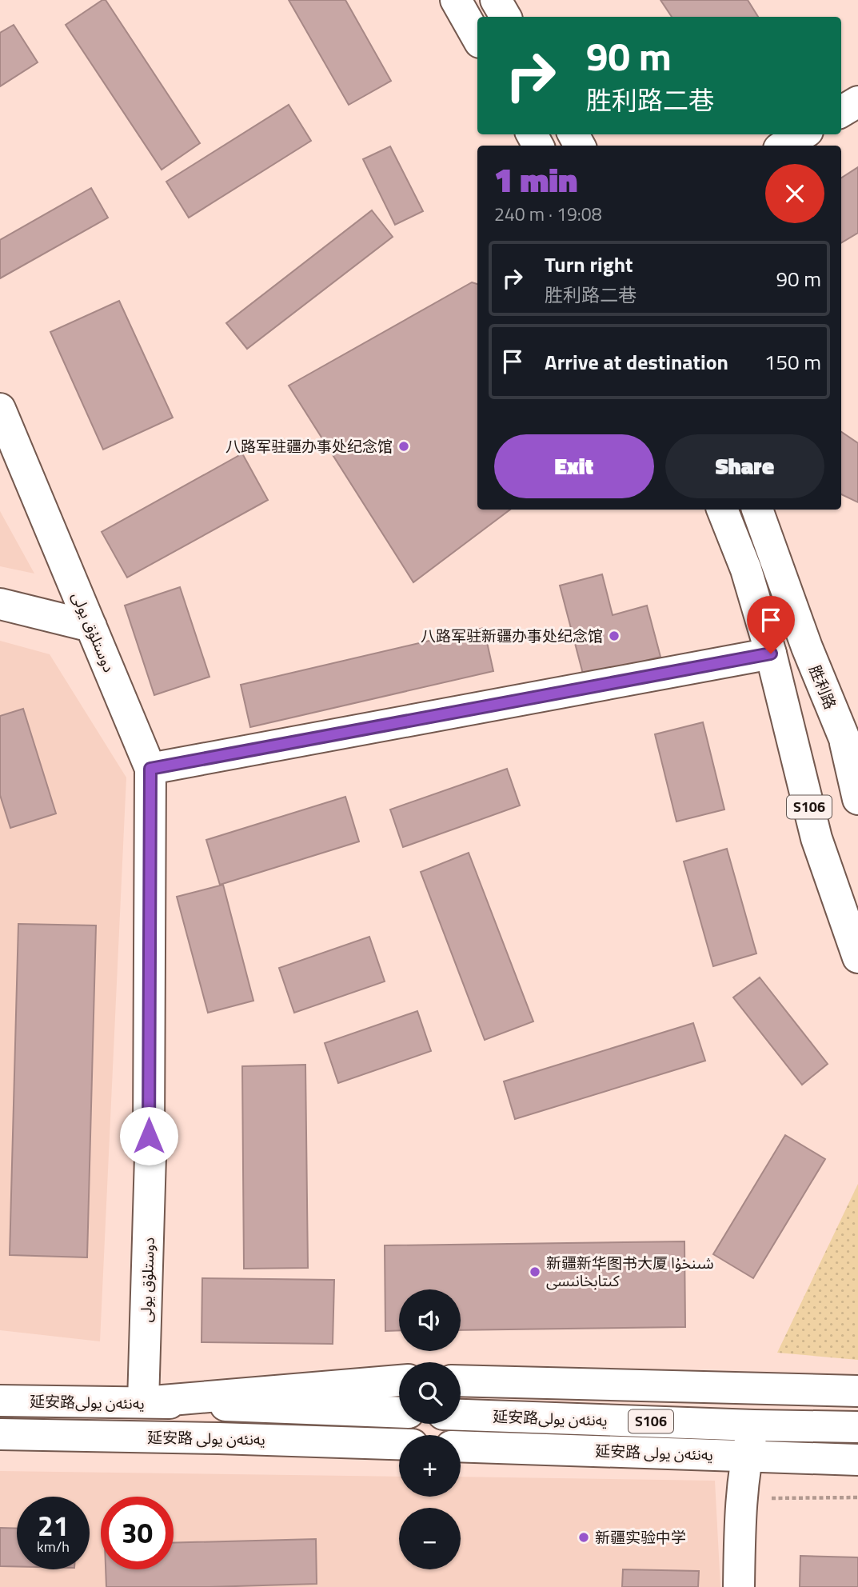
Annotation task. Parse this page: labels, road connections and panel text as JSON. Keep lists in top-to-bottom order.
{
  "streets": {
    "main road": [
      "دوستلۇق يولى",
      "胜利路",
      "S106",
      "延安路يەنئەن يولى",
      "延安路 يەنئەن يولى"
    ]
  },
  "crossings": [
    ["دوستلۇق يولى", "延安路يەنئەن يولى"]
  ],
  "places": [
    "八路军驻疆办事处纪念馆",
    "八路军驻新疆办事处纪念馆",
    "新疆新华图书大厦 شىنخۇا كىتابخانىسى",
    "新疆实验中学"
  ],
  "page": {
    "turn": ["90 m", "胜利路二巷"],
    "heading": ["1 min", "240 m · 19:08"],
    "list": [
      {
        "name": "Turn right",
        "note": "胜利路二巷",
        "value": "90 m"
      },
      {
        "name": "Arrive at destination",
        "value": "150 m"
      }
    ],
    "buttons": ["Exit", "Share"],
    "map_buttons": ["+", "−"],
    "speed": "21 km/h",
    "limit": "30"
  }
}
